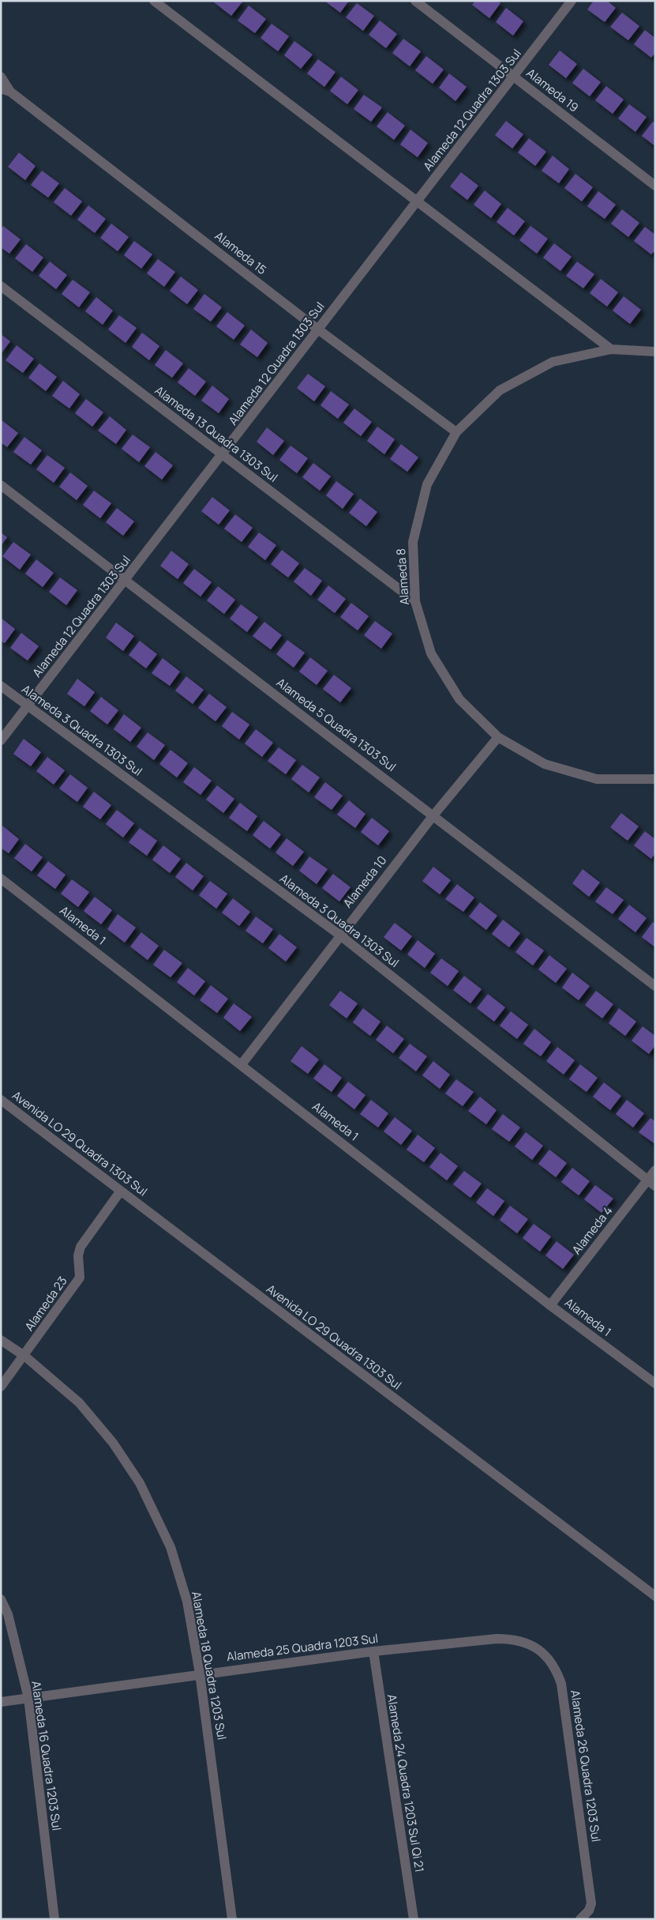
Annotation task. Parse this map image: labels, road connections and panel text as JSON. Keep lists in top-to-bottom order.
{
  "streets": {
    "street": [
      "Alameda 19",
      "Alameda 12 Quadra 1303 Sul",
      "Alameda 15",
      "Alameda 13 Quadra 1303 Sul",
      "Alameda 8",
      "Alameda 5 Quadra 1303 Sul",
      "Alameda 3 Quadra 1303 Sul",
      "Alameda 10",
      "Alameda 1",
      "Avenida LO 29 Quadra 1303 Sul",
      "Alameda 4",
      "Alameda 23",
      "Alameda 25 Quadra 1203 Sul",
      "Alameda 18 Quadra 1203 Sul",
      "Alameda 16 Quadra 1203 Sul",
      "Alameda 26 Quadra 1203 Sul",
      "Alameda 24 Quadra 1203 Sul Qi 21"
    ]
  },
  "crossings": [
    ["Alameda 19", "Alameda 12 Quadra 1303 Sul"],
    ["Alameda 12 Quadra 1303 Sul", "Alameda 15"],
    ["Alameda 12 Quadra 1303 Sul", "Alameda 13 Quadra 1303 Sul"],
    ["Alameda 12 Quadra 1303 Sul", "Alameda 5 Quadra 1303 Sul"],
    ["Alameda 12 Quadra 1303 Sul", "Alameda 3 Quadra 1303 Sul"],
    ["Alameda 15", "Alameda 8"],
    ["Alameda 13 Quadra 1303 Sul", "Alameda 8"],
    ["Alameda 8", "Alameda 10"],
    ["Alameda 5 Quadra 1303 Sul", "Alameda 10"],
    ["Alameda 3 Quadra 1303 Sul", "Alameda 10"],
    ["Alameda 3 Quadra 1303 Sul", "Alameda 4"],
    ["Alameda 10", "Alameda 1"],
    ["Alameda 1", "Alameda 4"],
    ["Avenida LO 29 Quadra 1303 Sul", "Alameda 23"],
    ["Alameda 23", "Alameda 18 Quadra 1203 Sul"],
    ["Alameda 25 Quadra 1203 Sul", "Alameda 18 Quadra 1203 Sul"],
    ["Alameda 25 Quadra 1203 Sul", "Alameda 16 Quadra 1203 Sul"],
    ["Alameda 25 Quadra 1203 Sul", "Alameda 26 Quadra 1203 Sul"],
    ["Alameda 25 Quadra 1203 Sul", "Alameda 24 Quadra 1203 Sul Qi 21"]
  ]
}
